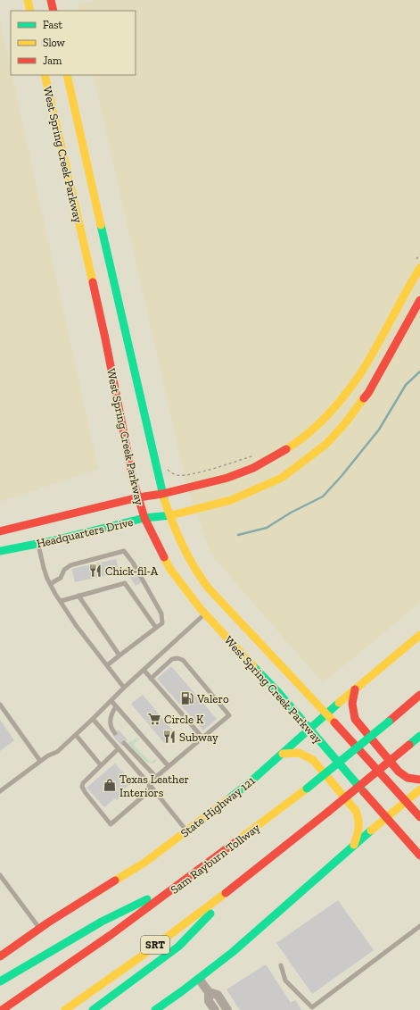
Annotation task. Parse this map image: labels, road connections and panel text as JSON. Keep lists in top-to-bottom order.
{
  "streets": {
    "main road": [
      "West Spring Creek Parkway",
      "Headquarters Drive",
      "State Highway 121",
      "Sam Rayburn Tollway",
      "SRT"
    ]
  },
  "crossings": [
    ["West Spring Creek Parkway", "Headquarters Drive"],
    ["West Spring Creek Parkway", "State Highway 121"]
  ],
  "places": {
    "restaurant": ["Chick-fil-A", "Subway"],
    "fuel station": ["Valero"],
    "supermarket": ["Circle K"],
    "shop": ["Texas Leather Interiors"]
  },
  "legend": ["Fast", "Slow", "Jam"]
}
